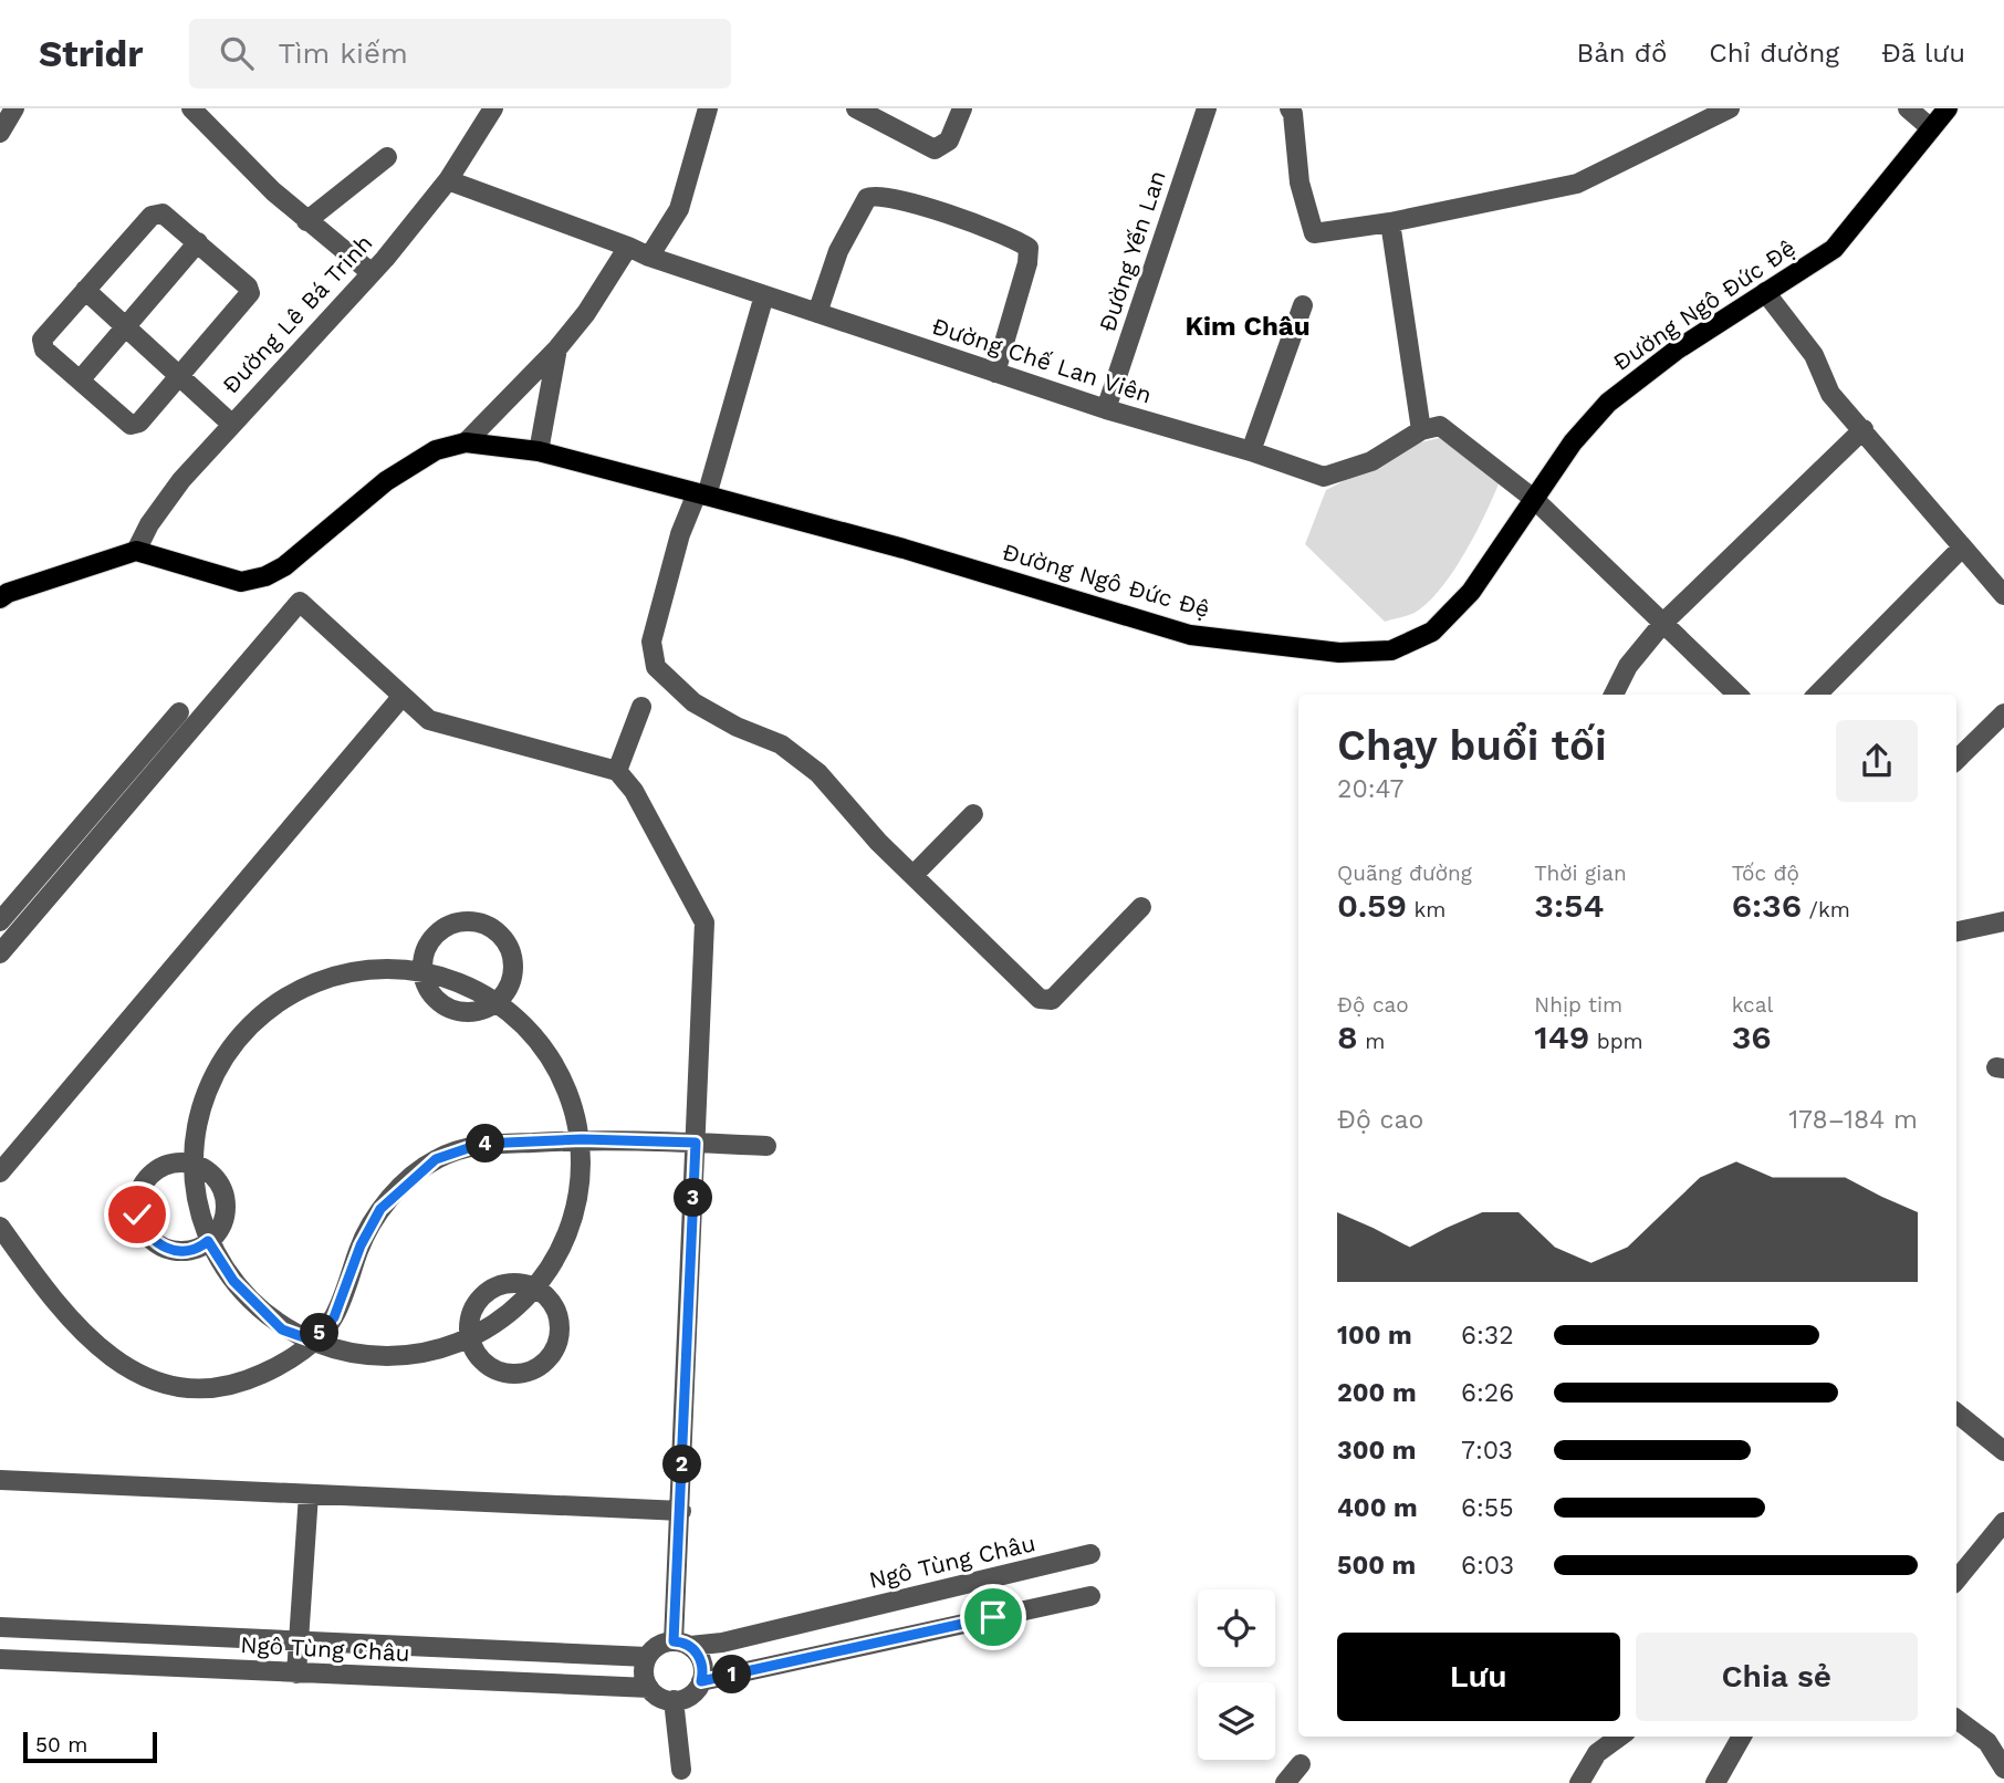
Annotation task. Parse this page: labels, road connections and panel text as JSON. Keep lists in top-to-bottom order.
{
  "streets": {
    "main road": ["Đường Ngô Đức Đệ"],
    "street": [
      "Đường Yến Lan",
      "Đường Lê Bá Trinh",
      "Đường Chế Lan Viên",
      "Ngô Tùng Châu"
    ]
  },
  "crossings": [
    ["Đường Yến Lan", "Đường Chế Lan Viên"],
    ["Đường Ngô Đức Đệ", "Đường Lê Bá Trinh"],
    ["Đường Lê Bá Trinh", "Đường Chế Lan Viên"]
  ],
  "districts": ["Kim Châu"],
  "scale_bar": "50 m",
  "page": {
    "header": "Stridr",
    "search": "Tìm kiếm",
    "nav": ["Bản đồ", "Chỉ đường", "Đã lưu"],
    "heading": ["Chạy buổi tối", "20:47"],
    "stats": [
      ["Quãng đường", "0.59 km"],
      ["Thời gian", "3:54"],
      ["Tốc độ", "6:36 /km"],
      ["Độ cao", "8 m"],
      ["Nhịp tim", "149 bpm"],
      ["kcal", "36"]
    ],
    "chart": ["Độ cao", "178–184 m"],
    "pins": [
      "4",
      "3",
      "5",
      "2",
      "1"
    ],
    "list": [
      {
        "name": "100 m",
        "note": "6:32"
      },
      {
        "name": "200 m",
        "note": "6:26"
      },
      {
        "name": "300 m",
        "note": "7:03"
      },
      {
        "name": "400 m",
        "note": "6:55"
      },
      {
        "name": "500 m",
        "note": "6:03"
      }
    ],
    "buttons": ["Lưu", "Chia sẻ"],
    "scale": "50 m"
  }
}
